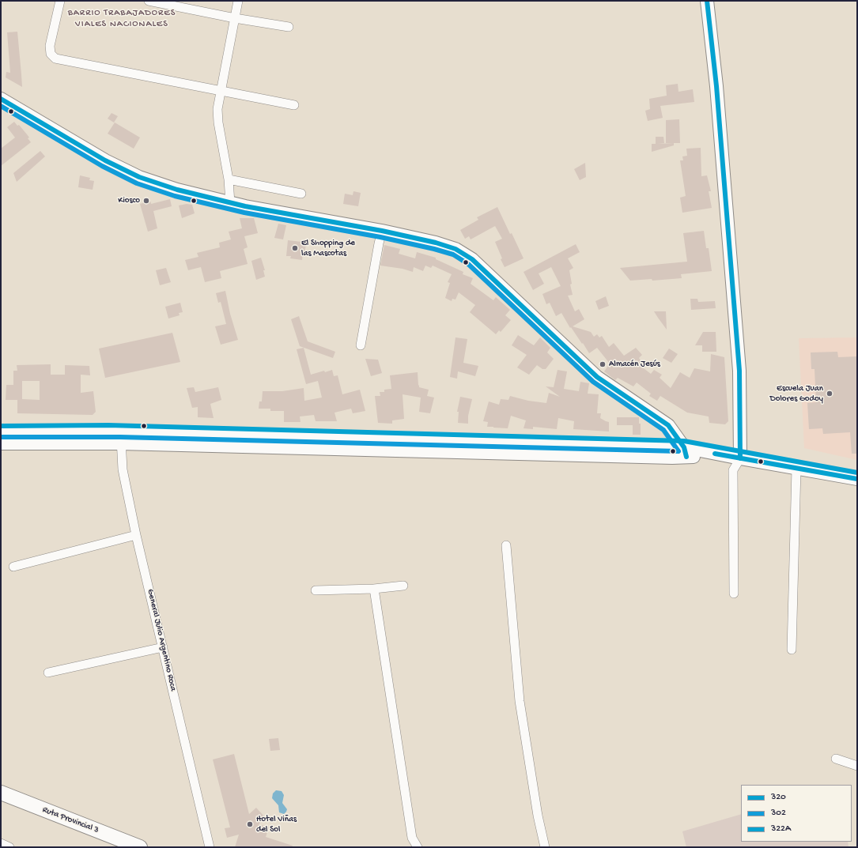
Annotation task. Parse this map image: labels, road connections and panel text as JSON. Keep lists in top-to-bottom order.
{
  "streets": {
    "main road": ["Ruta Provincial 3"],
    "street": ["General Julio Argentino Roca"]
  },
  "districts": ["BARRIO TRABAJADORES VIALES NACIONALES"],
  "places": [
    "Kiosco",
    "El Shopping de las Mascotas",
    "Almacén Jesús",
    "Escuela Juan Dolores Godoy",
    "Hotel Viñas del Sol"
  ],
  "lines": ["transit line 320", "transit line 302", "transit line 322A"],
  "legend": ["320", "302", "322A"]
}
